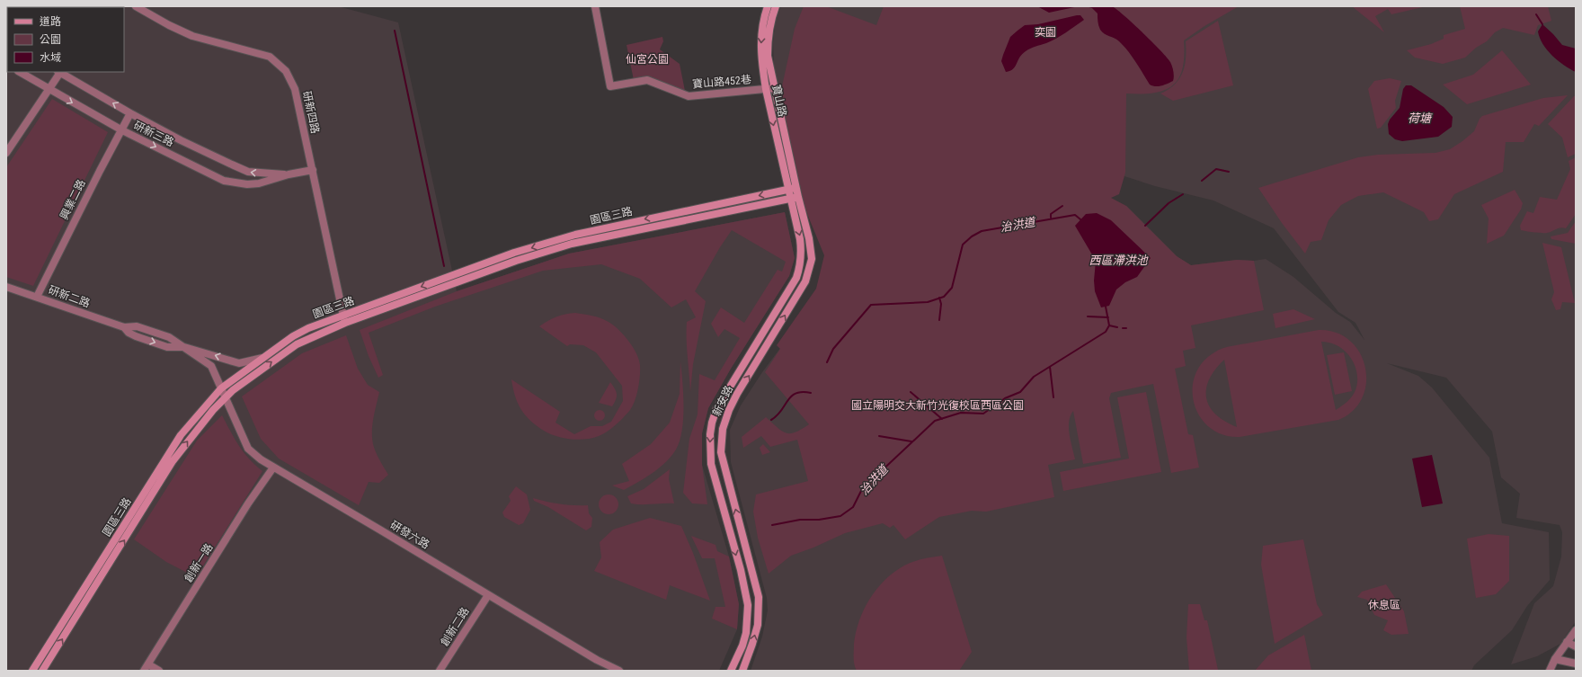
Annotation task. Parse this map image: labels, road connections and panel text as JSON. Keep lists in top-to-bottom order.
{
  "streets": {
    "street": [
      "寶山路452巷",
      "寶山路",
      "研新四路",
      "研新三路",
      "興業二路",
      "園區三路",
      "研新二路",
      "新安路",
      "研發六路",
      "創新一路",
      "創新二路"
    ]
  },
  "crossings": [
    ["寶山路452巷", "寶山路"],
    ["寶山路", "園區三路"],
    ["寶山路", "新安路"],
    ["研新四路", "研新三路"],
    ["研新四路", "園區三路"],
    ["研新三路", "興業二路"],
    ["興業二路", "研新二路"],
    ["園區三路", "研新二路"],
    ["園區三路", "新安路"],
    ["園區三路", "研發六路"],
    ["研發六路", "創新一路"],
    ["研發六路", "創新二路"]
  ],
  "water": ["荷塘", "治洪道", "西區滯洪池"],
  "parks": [
    "奕園",
    "仙宮公園",
    "國立陽明交大新竹光復校區西區公園",
    "休息區"
  ],
  "legend": ["道路", "公園", "水域"]
}
